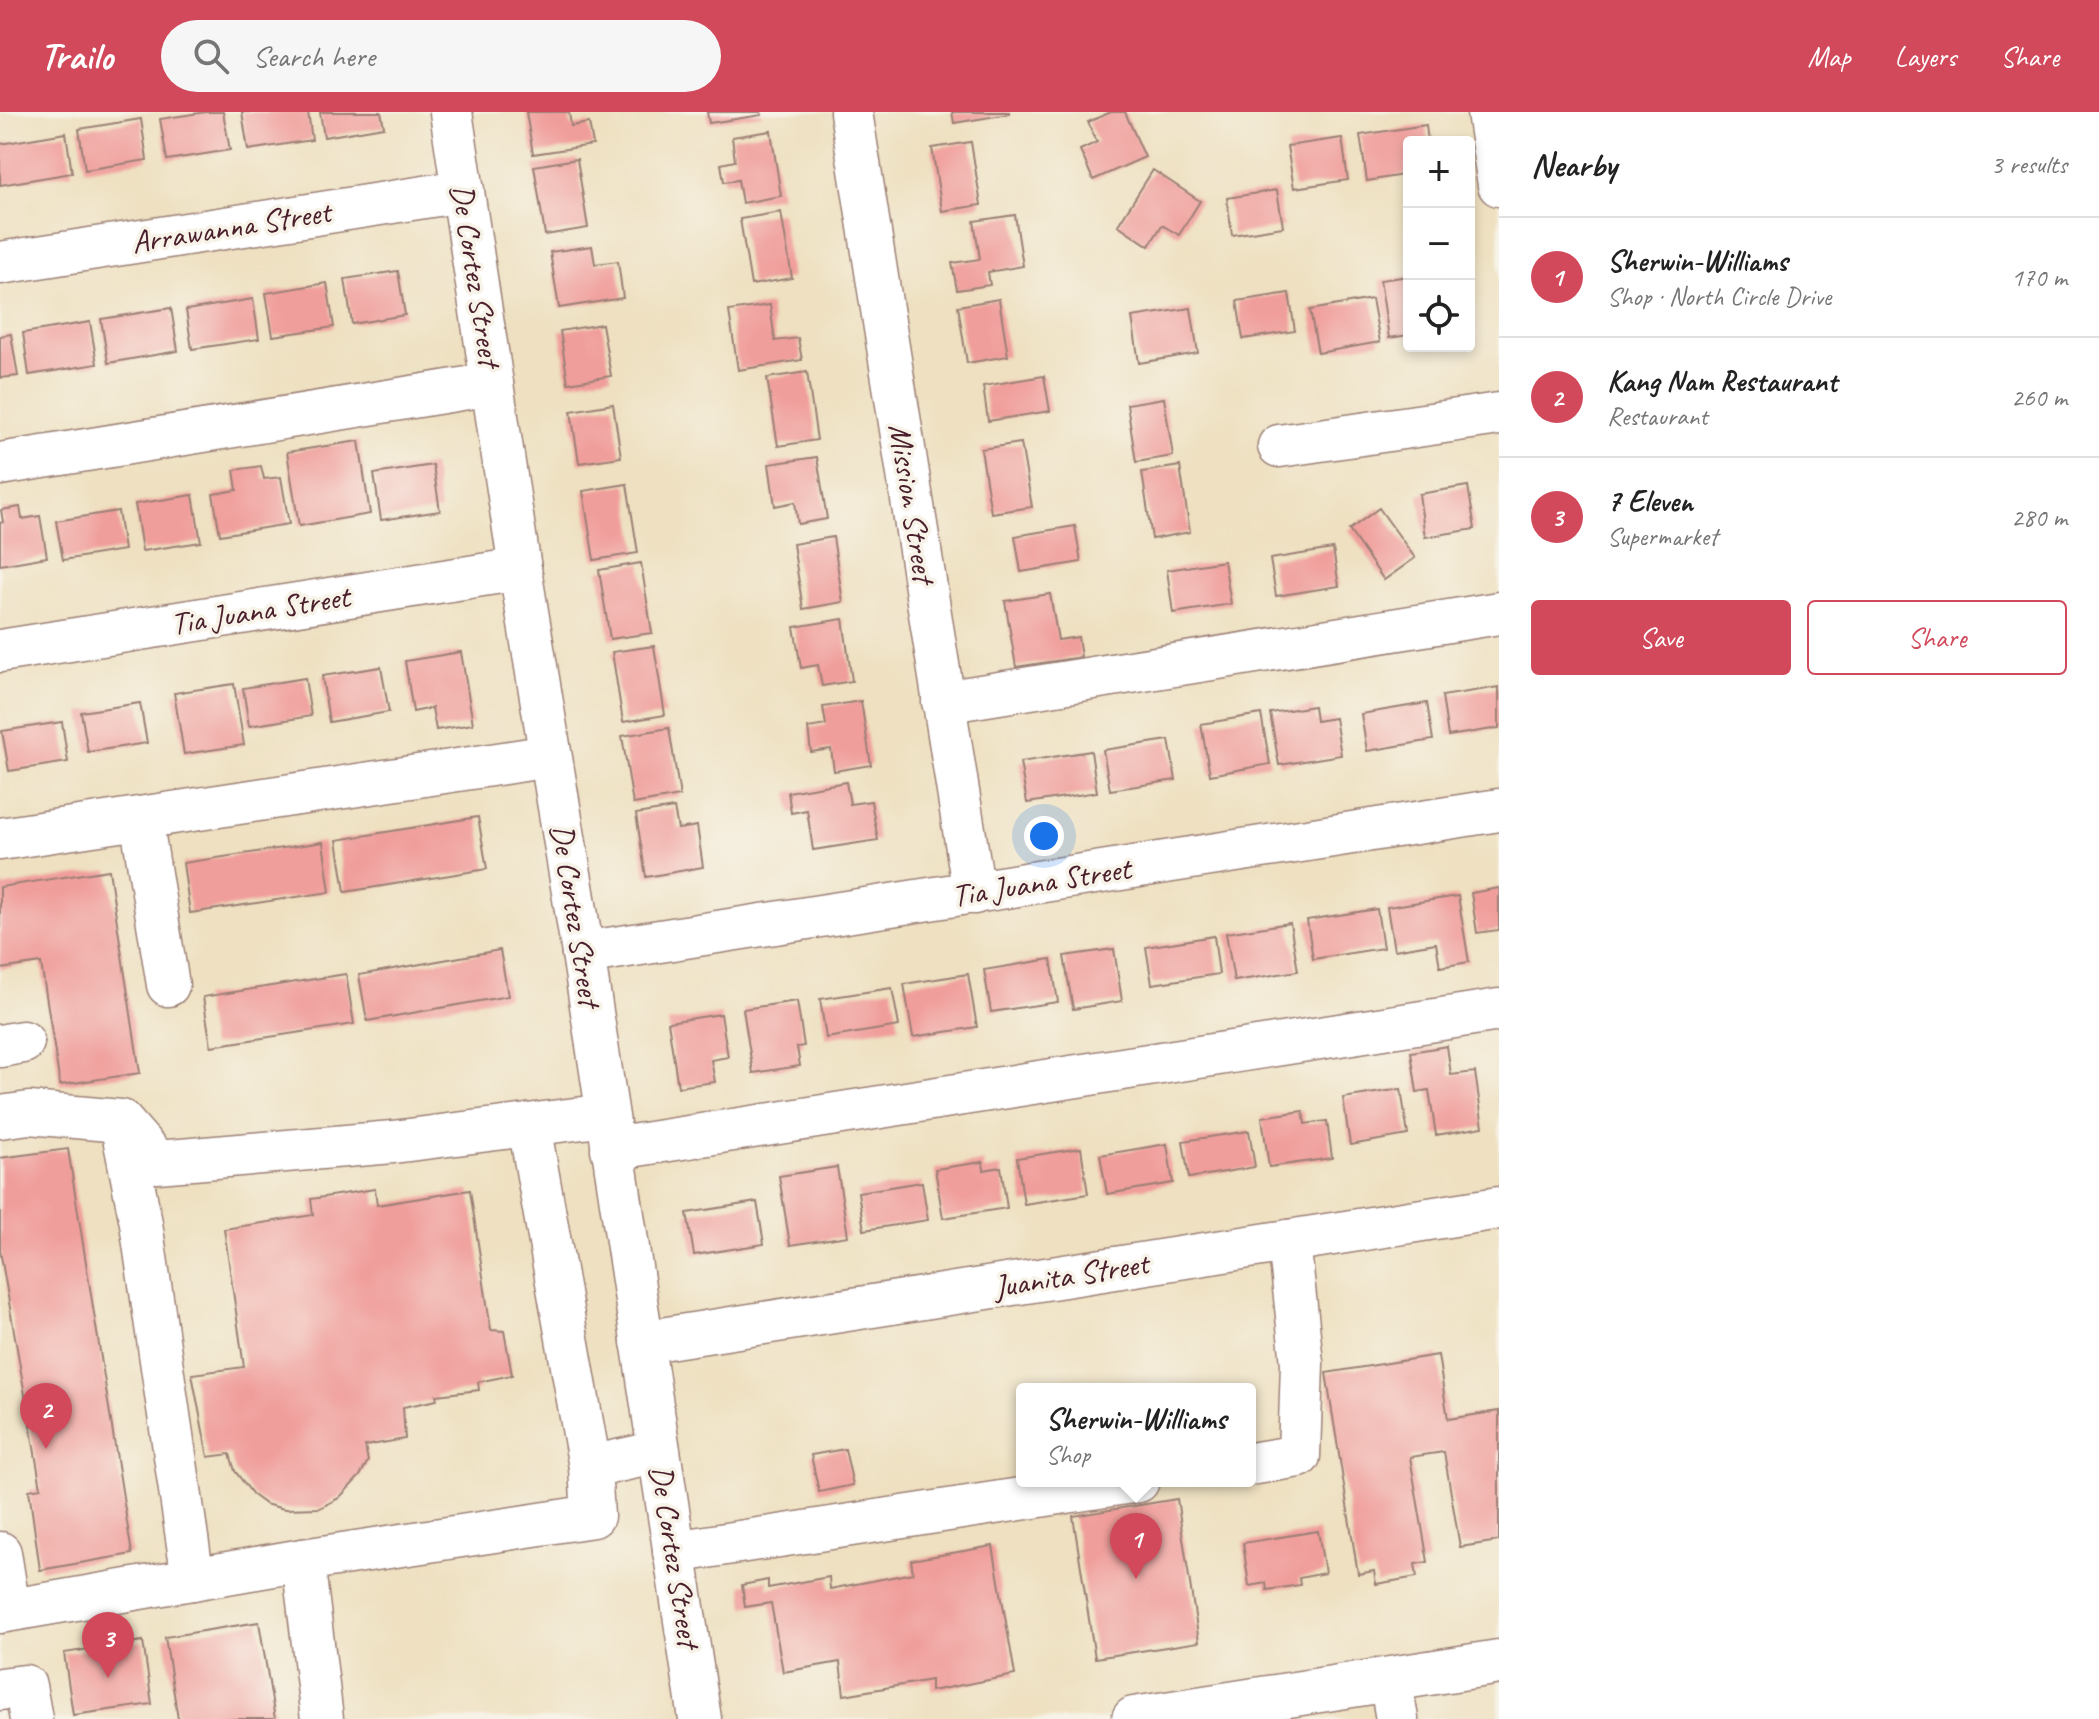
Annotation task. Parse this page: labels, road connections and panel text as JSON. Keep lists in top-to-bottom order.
{
  "streets": {
    "street": [
      "Arrawanna Street",
      "De Cortez Street",
      "Mission Street",
      "Tia Juana Street",
      "Juanita Street"
    ]
  },
  "crossings": [
    ["Arrawanna Street", "De Cortez Street"],
    ["De Cortez Street", "Tia Juana Street"],
    ["De Cortez Street", "Juanita Street"],
    ["Mission Street", "Tia Juana Street"]
  ],
  "page": {
    "header": "Trailo",
    "search": "Search here",
    "nav": ["Map", "Layers", "Share"],
    "heading": ["Nearby", "3 results"],
    "map_buttons": ["+", "−"],
    "list": [
      {
        "mark": "1",
        "name": "Sherwin-Williams",
        "note": "Shop · North Circle Drive",
        "value": "170 m"
      },
      {
        "mark": "2",
        "name": "Kang Nam Restaurant",
        "note": "Restaurant",
        "value": "260 m"
      },
      {
        "mark": "3",
        "name": "7 Eleven",
        "note": "Supermarket",
        "value": "280 m"
      }
    ],
    "buttons": ["Save", "Share"],
    "popup": ["Sherwin-Williams", "Shop"],
    "pins": ["2", "1", "3"]
  }
}
